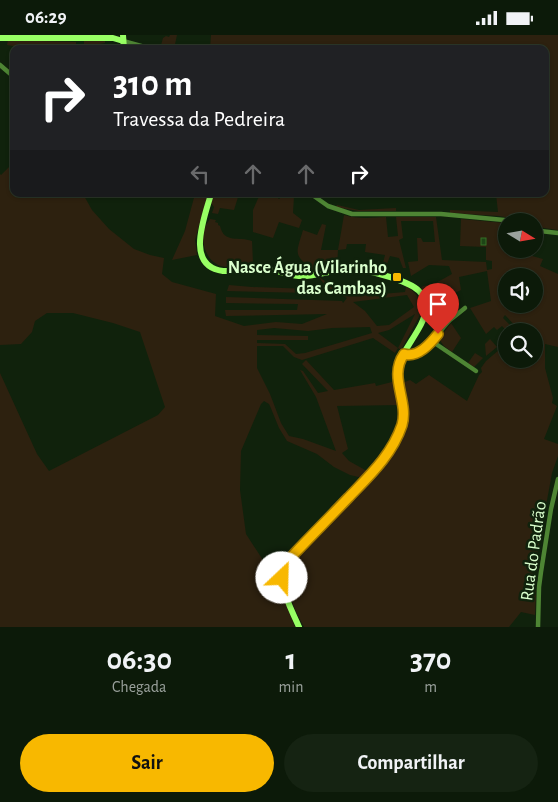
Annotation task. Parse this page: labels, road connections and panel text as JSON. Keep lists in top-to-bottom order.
{
  "streets": {
    "street": ["Rua do Padrão"]
  },
  "places": {
    "transit": ["Nasce Água (Vilarinho das Cambas)"]
  },
  "north": "right",
  "page": {
    "status": "06:29",
    "turn": ["310 m", "Travessa da Pedreira"],
    "eta": [
      "06:30",
      "Chegada",
      "1",
      "min",
      "370",
      "m"
    ],
    "buttons": ["Sair", "Compartilhar"]
  }
}
